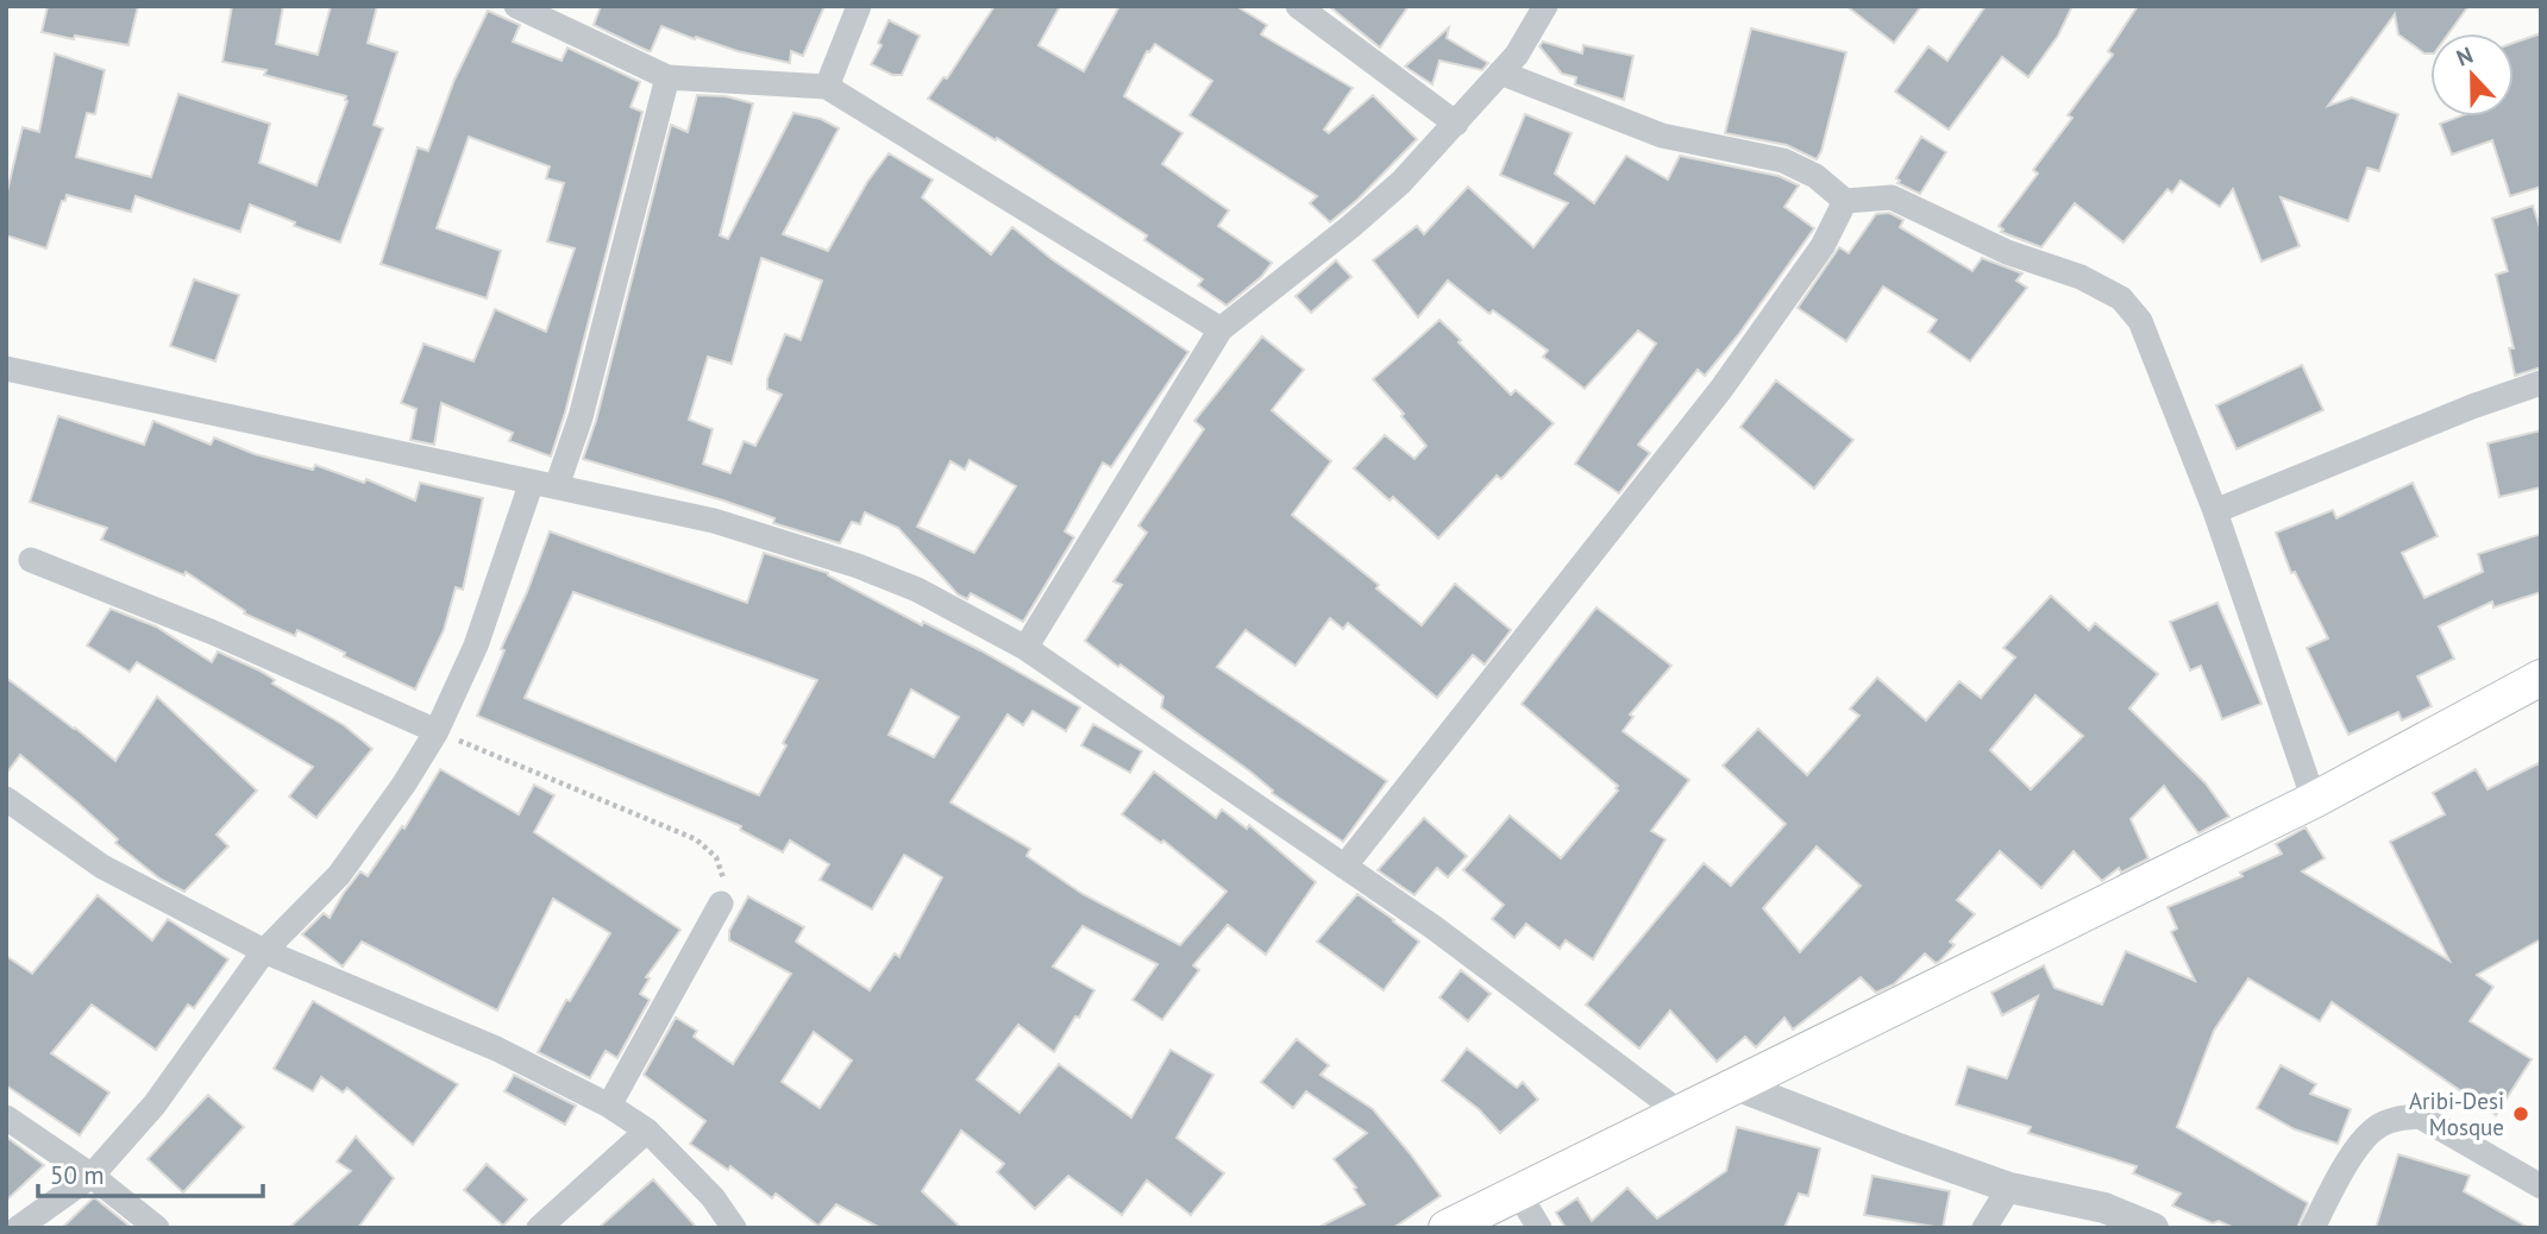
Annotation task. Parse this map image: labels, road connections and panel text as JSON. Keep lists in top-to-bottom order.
{
  "places": ["Aribi-Desi Mosque"],
  "scale_bar": "50 m",
  "north": "top"
}
